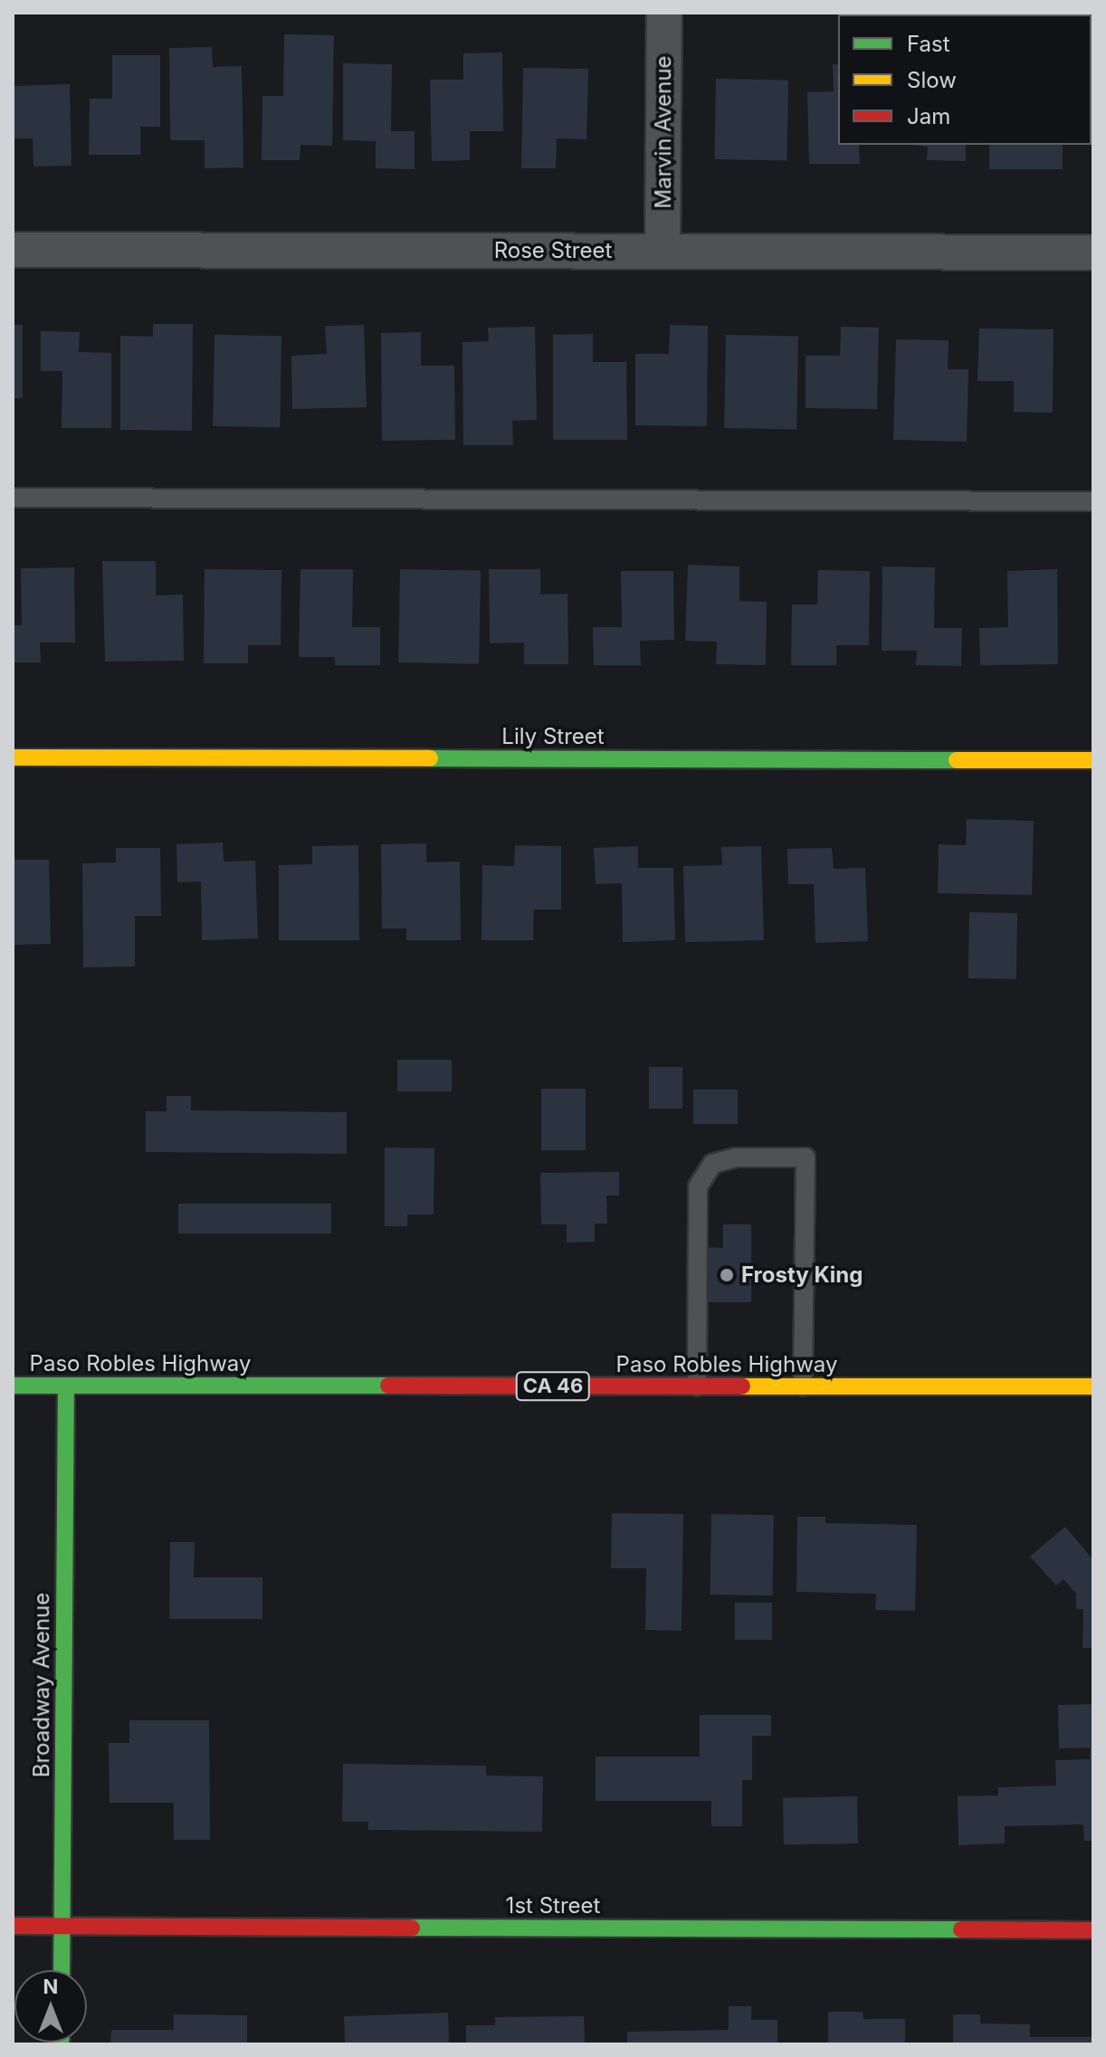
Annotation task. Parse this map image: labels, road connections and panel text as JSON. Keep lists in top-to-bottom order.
{
  "streets": {
    "main road": [
      "Lily Street",
      "Paso Robles Highway",
      "CA 46",
      "Broadway Avenue",
      "1st Street"
    ],
    "street": ["Marvin Avenue", "Rose Street"]
  },
  "crossings": [
    ["Marvin Avenue", "Rose Street"],
    ["Paso Robles Highway", "Broadway Avenue"],
    ["Broadway Avenue", "1st Street"]
  ],
  "places": ["Frosty King"],
  "legend": ["Fast", "Slow", "Jam"],
  "north": "top"
}
